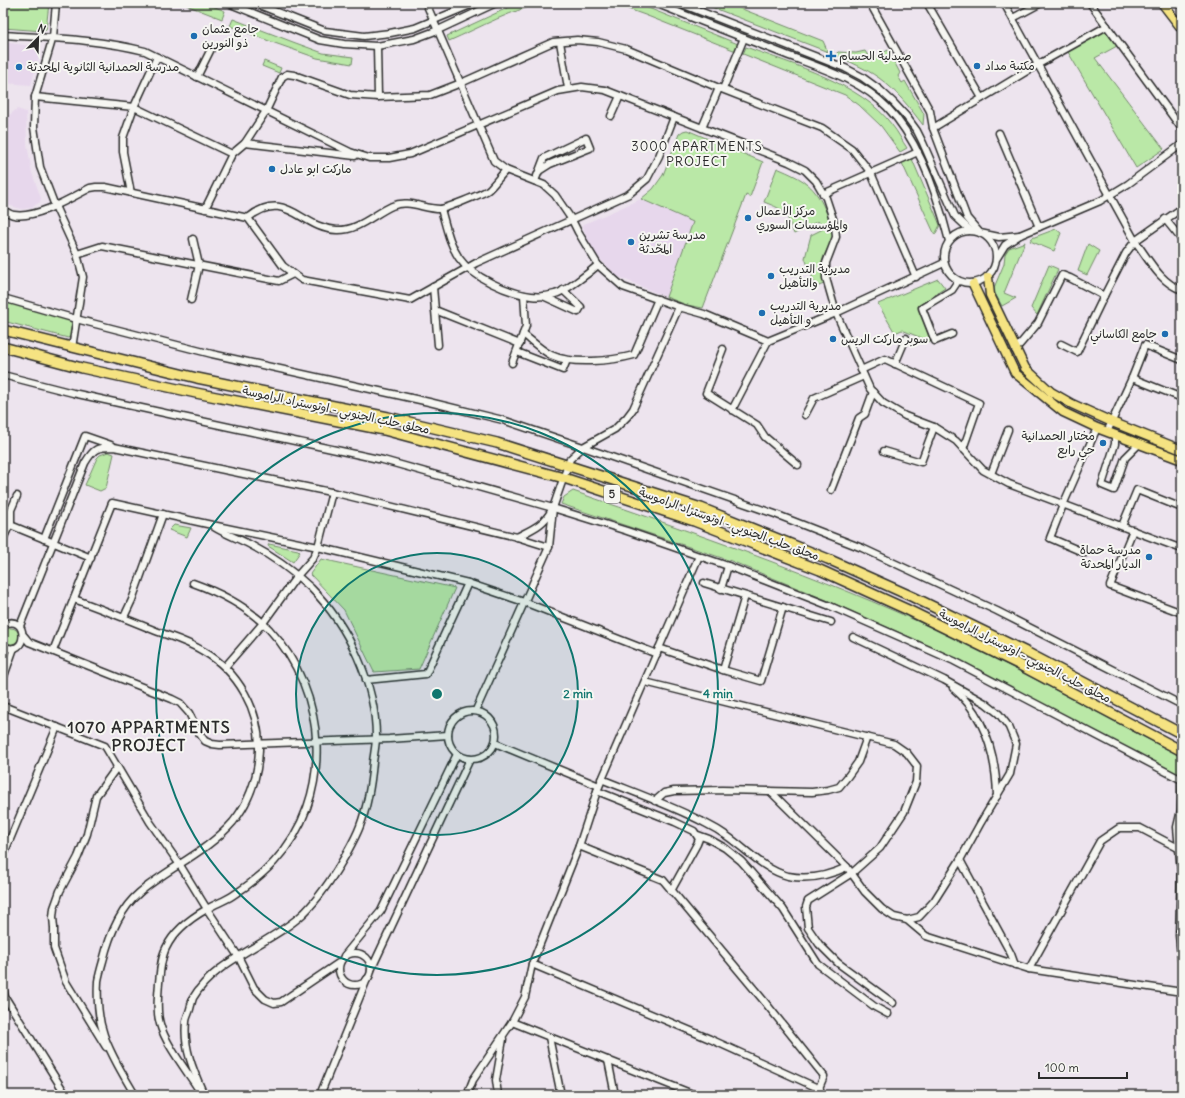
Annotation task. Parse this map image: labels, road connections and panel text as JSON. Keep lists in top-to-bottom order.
{
  "streets": {
    "highway": ["محلق حلب الجنوبي - اوتوستراد الراموسة", "5"]
  },
  "districts": ["3000 APARTMENTS PROJECT", "1070 APPARTMENTS PROJECT"],
  "places": {
    "other": [
      "جامع عثمان ذو النورين",
      "مكتبة مداد",
      "مدرسة الحمدانية الثانوية المحدثة",
      "ماركت ابو عادل",
      "مركز الأعمال والمؤسسات السوري",
      "مدرسة تشرين المحّدثة",
      "مديرية التدريب والتأهيل",
      "مديرية التدريب و التأهيل",
      "جامع الكاساني",
      "سوبر ماركت الريس",
      "مختار الحمدانية حي رابع",
      "مدرسة حماة الديار المحدثة"
    ],
    "health": ["صيدلية الحسام"]
  },
  "scale_bar": "100 m",
  "north": "top right",
  "rings": ["2 min", "4 min"]
}
